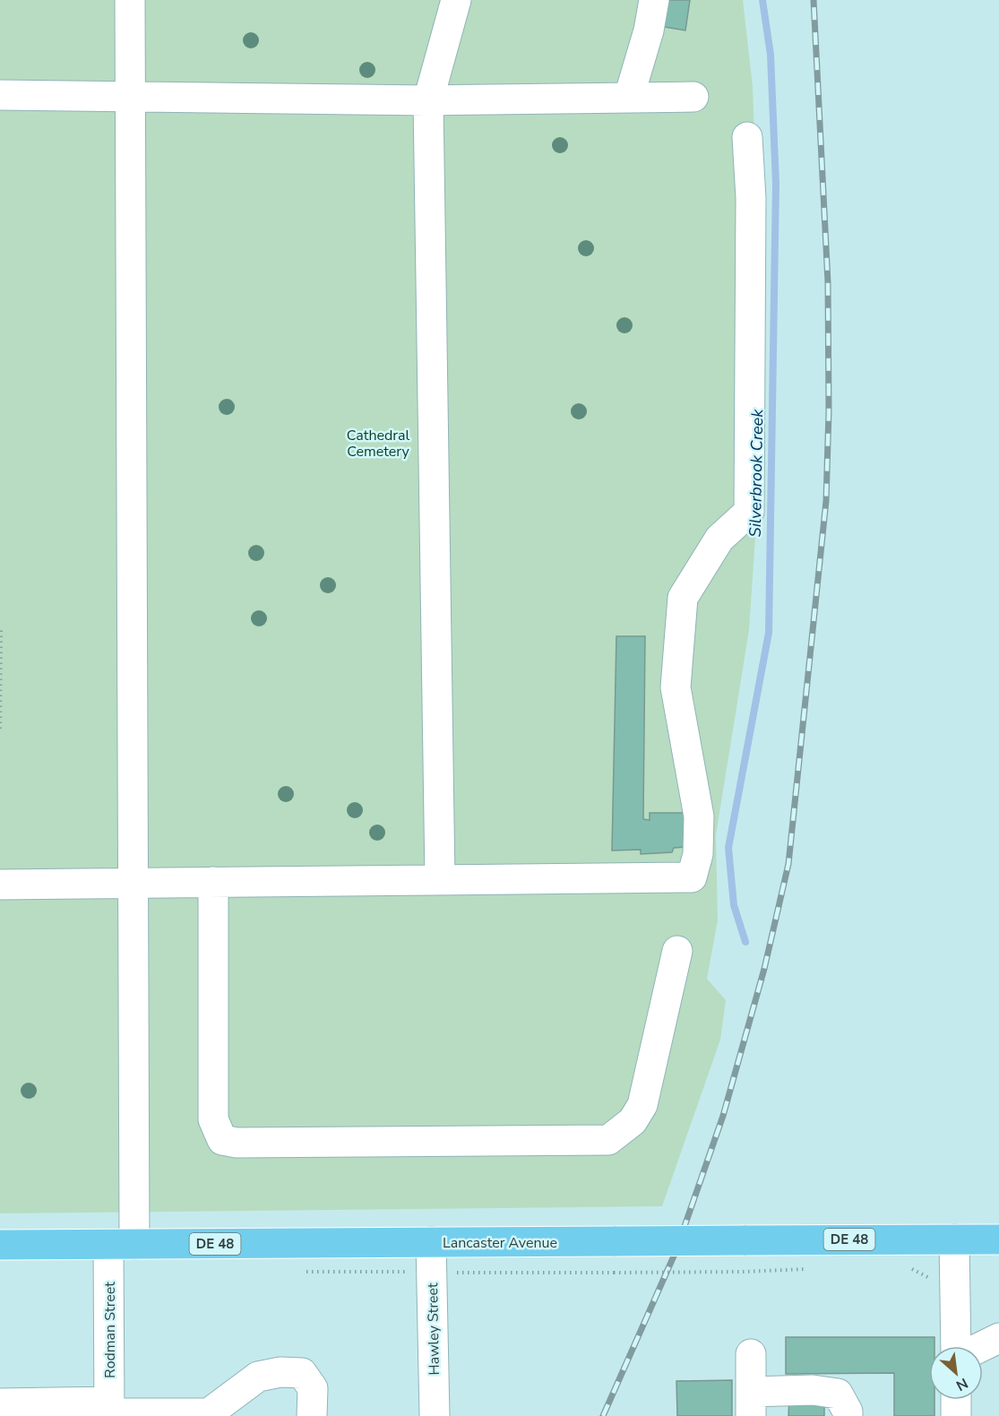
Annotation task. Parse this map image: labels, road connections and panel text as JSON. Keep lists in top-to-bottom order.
{
  "streets": {
    "main road": ["DE 48", "Lancaster Avenue"],
    "street": ["Hawley Street", "Rodman Street"]
  },
  "crossings": [
    ["Lancaster Avenue", "Hawley Street"],
    ["Lancaster Avenue", "Rodman Street"]
  ],
  "water": ["Silverbrook Creek"],
  "parks": ["Cathedral Cemetery"],
  "north": "bottom right"
}
